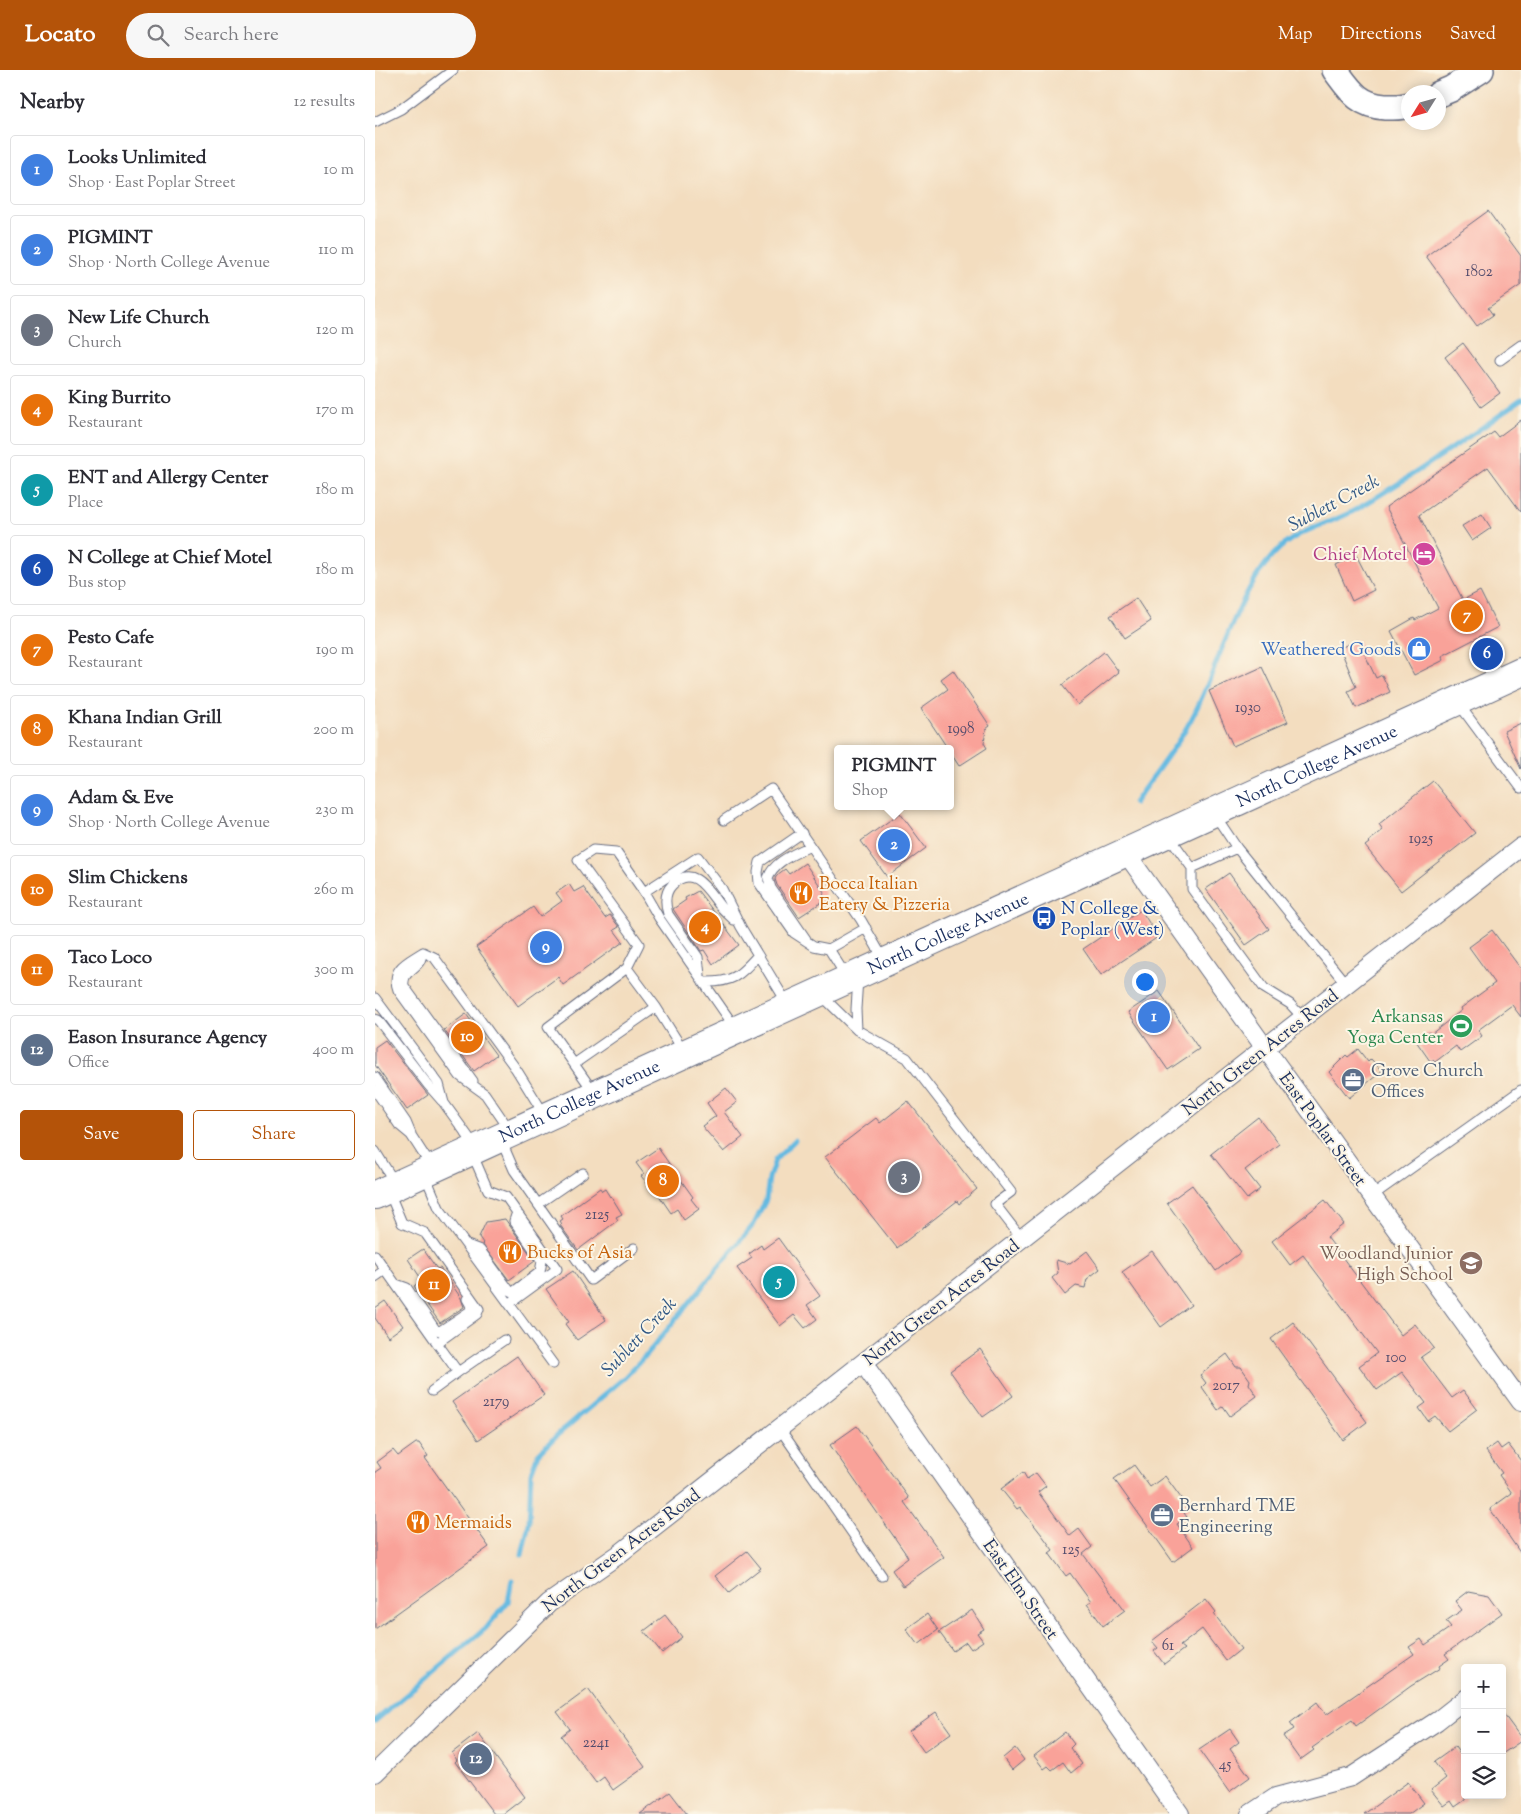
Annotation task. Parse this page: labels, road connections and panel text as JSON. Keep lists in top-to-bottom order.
{
  "streets": {
    "main road": ["North College Avenue"],
    "street": ["North Green Acres Road", "East Poplar Street", "East Elm Street"]
  },
  "crossings": [
    ["North College Avenue", "East Poplar Street"],
    ["North Green Acres Road", "East Poplar Street"],
    ["North Green Acres Road", "East Elm Street"]
  ],
  "water": ["Sublett Creek"],
  "places": {
    "hotel": ["Chief Motel"],
    "shop": ["Weathered Goods"],
    "restaurant": ["Bocca Italian Eatery & Pizzeria", "Bucks of Asia", "Mermaids"],
    "bus stop": ["N College & Poplar (West)"],
    "sports": ["Arkansas Yoga Center"],
    "office": ["Grove Church Offices", "Bernhard TME Engineering"],
    "school or university": ["Woodland Junior High School"]
  },
  "house_numbers": [
    "1802",
    "1930",
    "1998",
    "1925",
    "2125",
    "100",
    "2017",
    "2179",
    "125",
    "61",
    "2241",
    "45"
  ],
  "north": "bottom left",
  "page": {
    "header": "Locato",
    "search": "Search here",
    "nav": ["Map", "Directions", "Saved"],
    "heading": ["Nearby", "12 results"],
    "list": [
      {
        "mark": "1",
        "name": "Looks Unlimited",
        "note": "Shop · East Poplar Street",
        "value": "10 m"
      },
      {
        "mark": "2",
        "name": "PIGMINT",
        "note": "Shop · North College Avenue",
        "value": "110 m"
      },
      {
        "mark": "3",
        "name": "New Life Church",
        "note": "Church",
        "value": "120 m"
      },
      {
        "mark": "4",
        "name": "King Burrito",
        "note": "Restaurant",
        "value": "170 m"
      },
      {
        "mark": "5",
        "name": "ENT and Allergy Center",
        "note": "Place",
        "value": "180 m"
      },
      {
        "mark": "6",
        "name": "N College at Chief Motel",
        "note": "Bus stop",
        "value": "180 m"
      },
      {
        "mark": "7",
        "name": "Pesto Cafe",
        "note": "Restaurant",
        "value": "190 m"
      },
      {
        "mark": "8",
        "name": "Khana Indian Grill",
        "note": "Restaurant",
        "value": "200 m"
      },
      {
        "mark": "9",
        "name": "Adam & Eve",
        "note": "Shop · North College Avenue",
        "value": "230 m"
      },
      {
        "mark": "10",
        "name": "Slim Chickens",
        "note": "Restaurant",
        "value": "260 m"
      },
      {
        "mark": "11",
        "name": "Taco Loco",
        "note": "Restaurant",
        "value": "300 m"
      },
      {
        "mark": "12",
        "name": "Eason Insurance Agency",
        "note": "Office",
        "value": "400 m"
      }
    ],
    "pins": [
      "7",
      "6",
      "2",
      "4",
      "9",
      "1",
      "10",
      "3",
      "8",
      "5",
      "11",
      "12"
    ],
    "popup": ["PIGMINT", "Shop"],
    "buttons": ["Save", "Share"],
    "map_buttons": ["+", "−"]
  }
}
